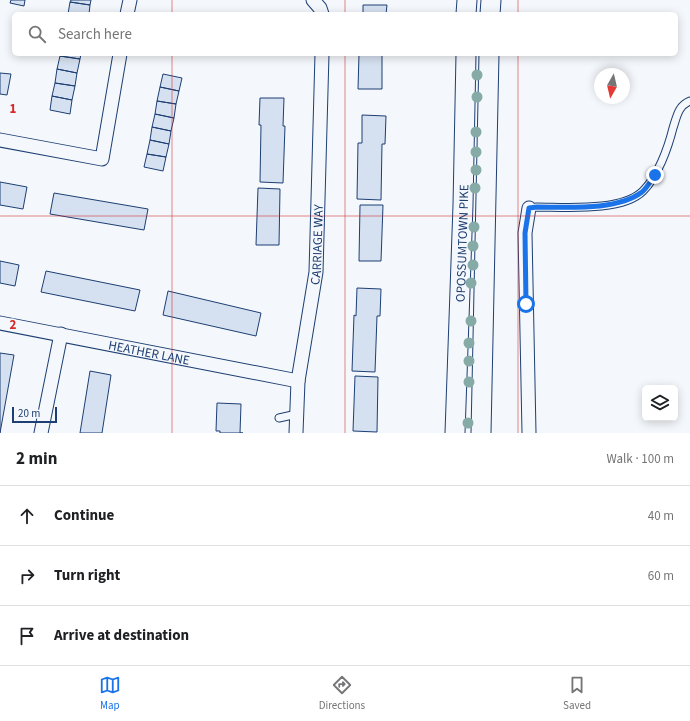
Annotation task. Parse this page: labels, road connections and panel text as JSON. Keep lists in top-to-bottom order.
{
  "streets": {
    "main road": ["OPOSSUMTOWN PIKE"],
    "street": ["CARRIAGE WAY", "HEATHER LANE"]
  },
  "crossings": [
    ["CARRIAGE WAY", "HEATHER LANE"]
  ],
  "scale_bar": "20 m",
  "north": "bottom",
  "page": {
    "search": "Search here",
    "scale": "20 m",
    "heading": ["2 min", "Walk · 100 m"],
    "list": [
      ["Continue", "40 m"],
      ["Turn right", "60 m"],
      "Arrive at destination"
    ],
    "nav": ["Map", "Directions", "Saved"]
  },
  "grid": {
    "rows": ["1", "2"]
  }
}
